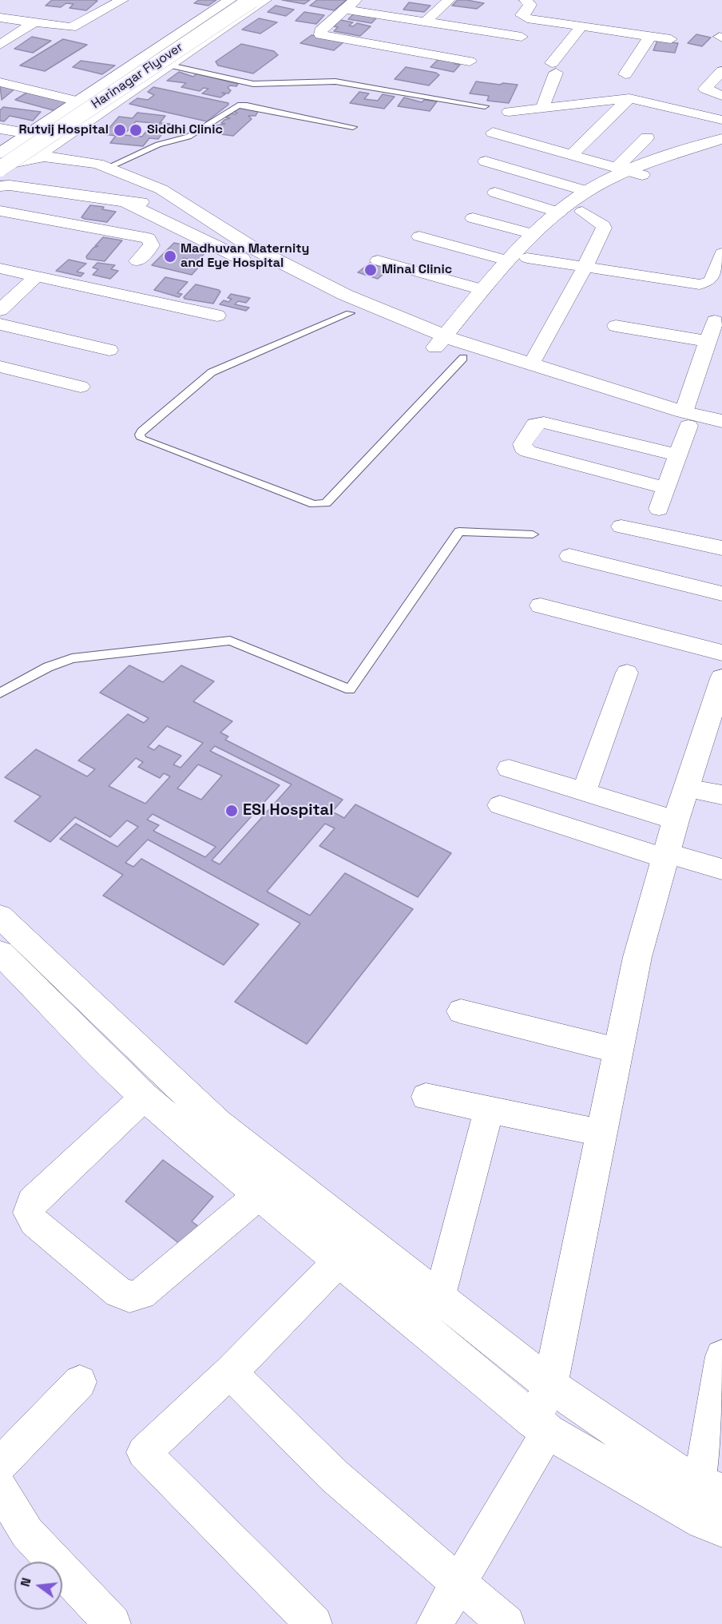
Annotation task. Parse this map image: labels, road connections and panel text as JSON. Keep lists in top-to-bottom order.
{
  "streets": {
    "street": ["Harinagar Flyover"]
  },
  "places": [
    "Rutvij Hospital",
    "Siddhi Clinic",
    "Madhuvan Maternity and Eye Hospital",
    "Minal Clinic",
    "ESI Hospital"
  ],
  "north": "left"
}
